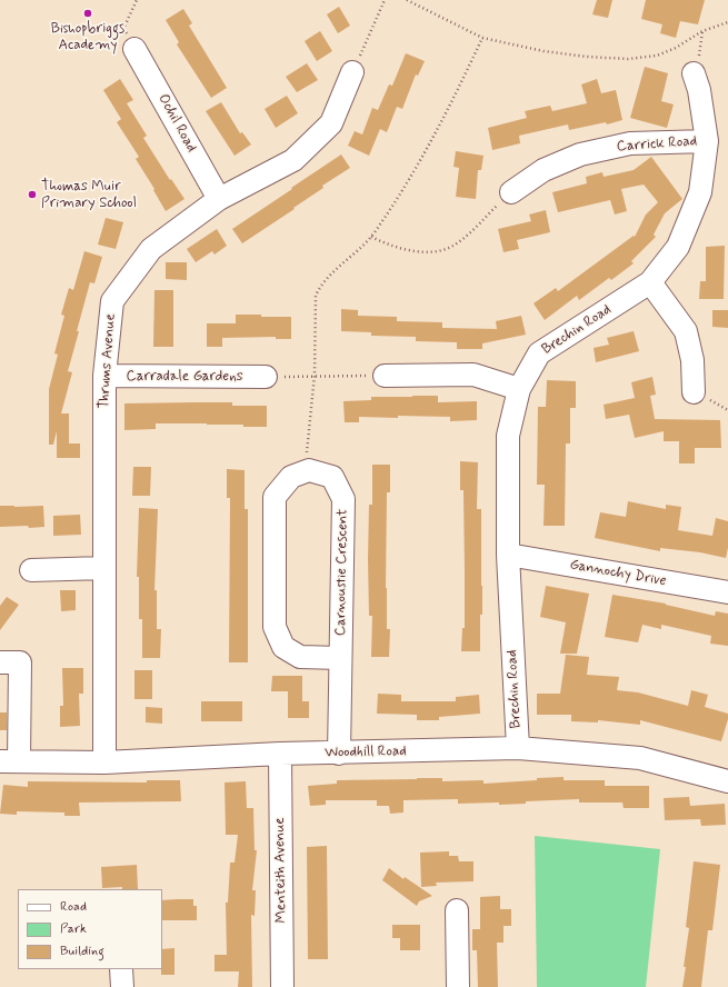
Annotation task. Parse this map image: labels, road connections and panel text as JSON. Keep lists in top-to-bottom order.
{
  "streets": {
    "street": [
      "Ochil Road",
      "Carrick Road",
      "Brechin Road",
      "Thrums Avenue",
      "Carradale Gardens",
      "Carnoustie Crescent",
      "Gannochy Drive",
      "Woodhill Road",
      "Menteith Avenue"
    ]
  },
  "crossings": [
    ["Ochil Road", "Thrums Avenue"],
    ["Carrick Road", "Brechin Road"],
    ["Brechin Road", "Gannochy Drive"],
    ["Brechin Road", "Woodhill Road"],
    ["Thrums Avenue", "Carradale Gardens"],
    ["Thrums Avenue", "Woodhill Road"],
    ["Carnoustie Crescent", "Woodhill Road"],
    ["Woodhill Road", "Menteith Avenue"]
  ],
  "places": ["Bishopbriggs Academy", "Thomas Muir Primary School"],
  "legend": ["Road", "Park", "Building"]
}
